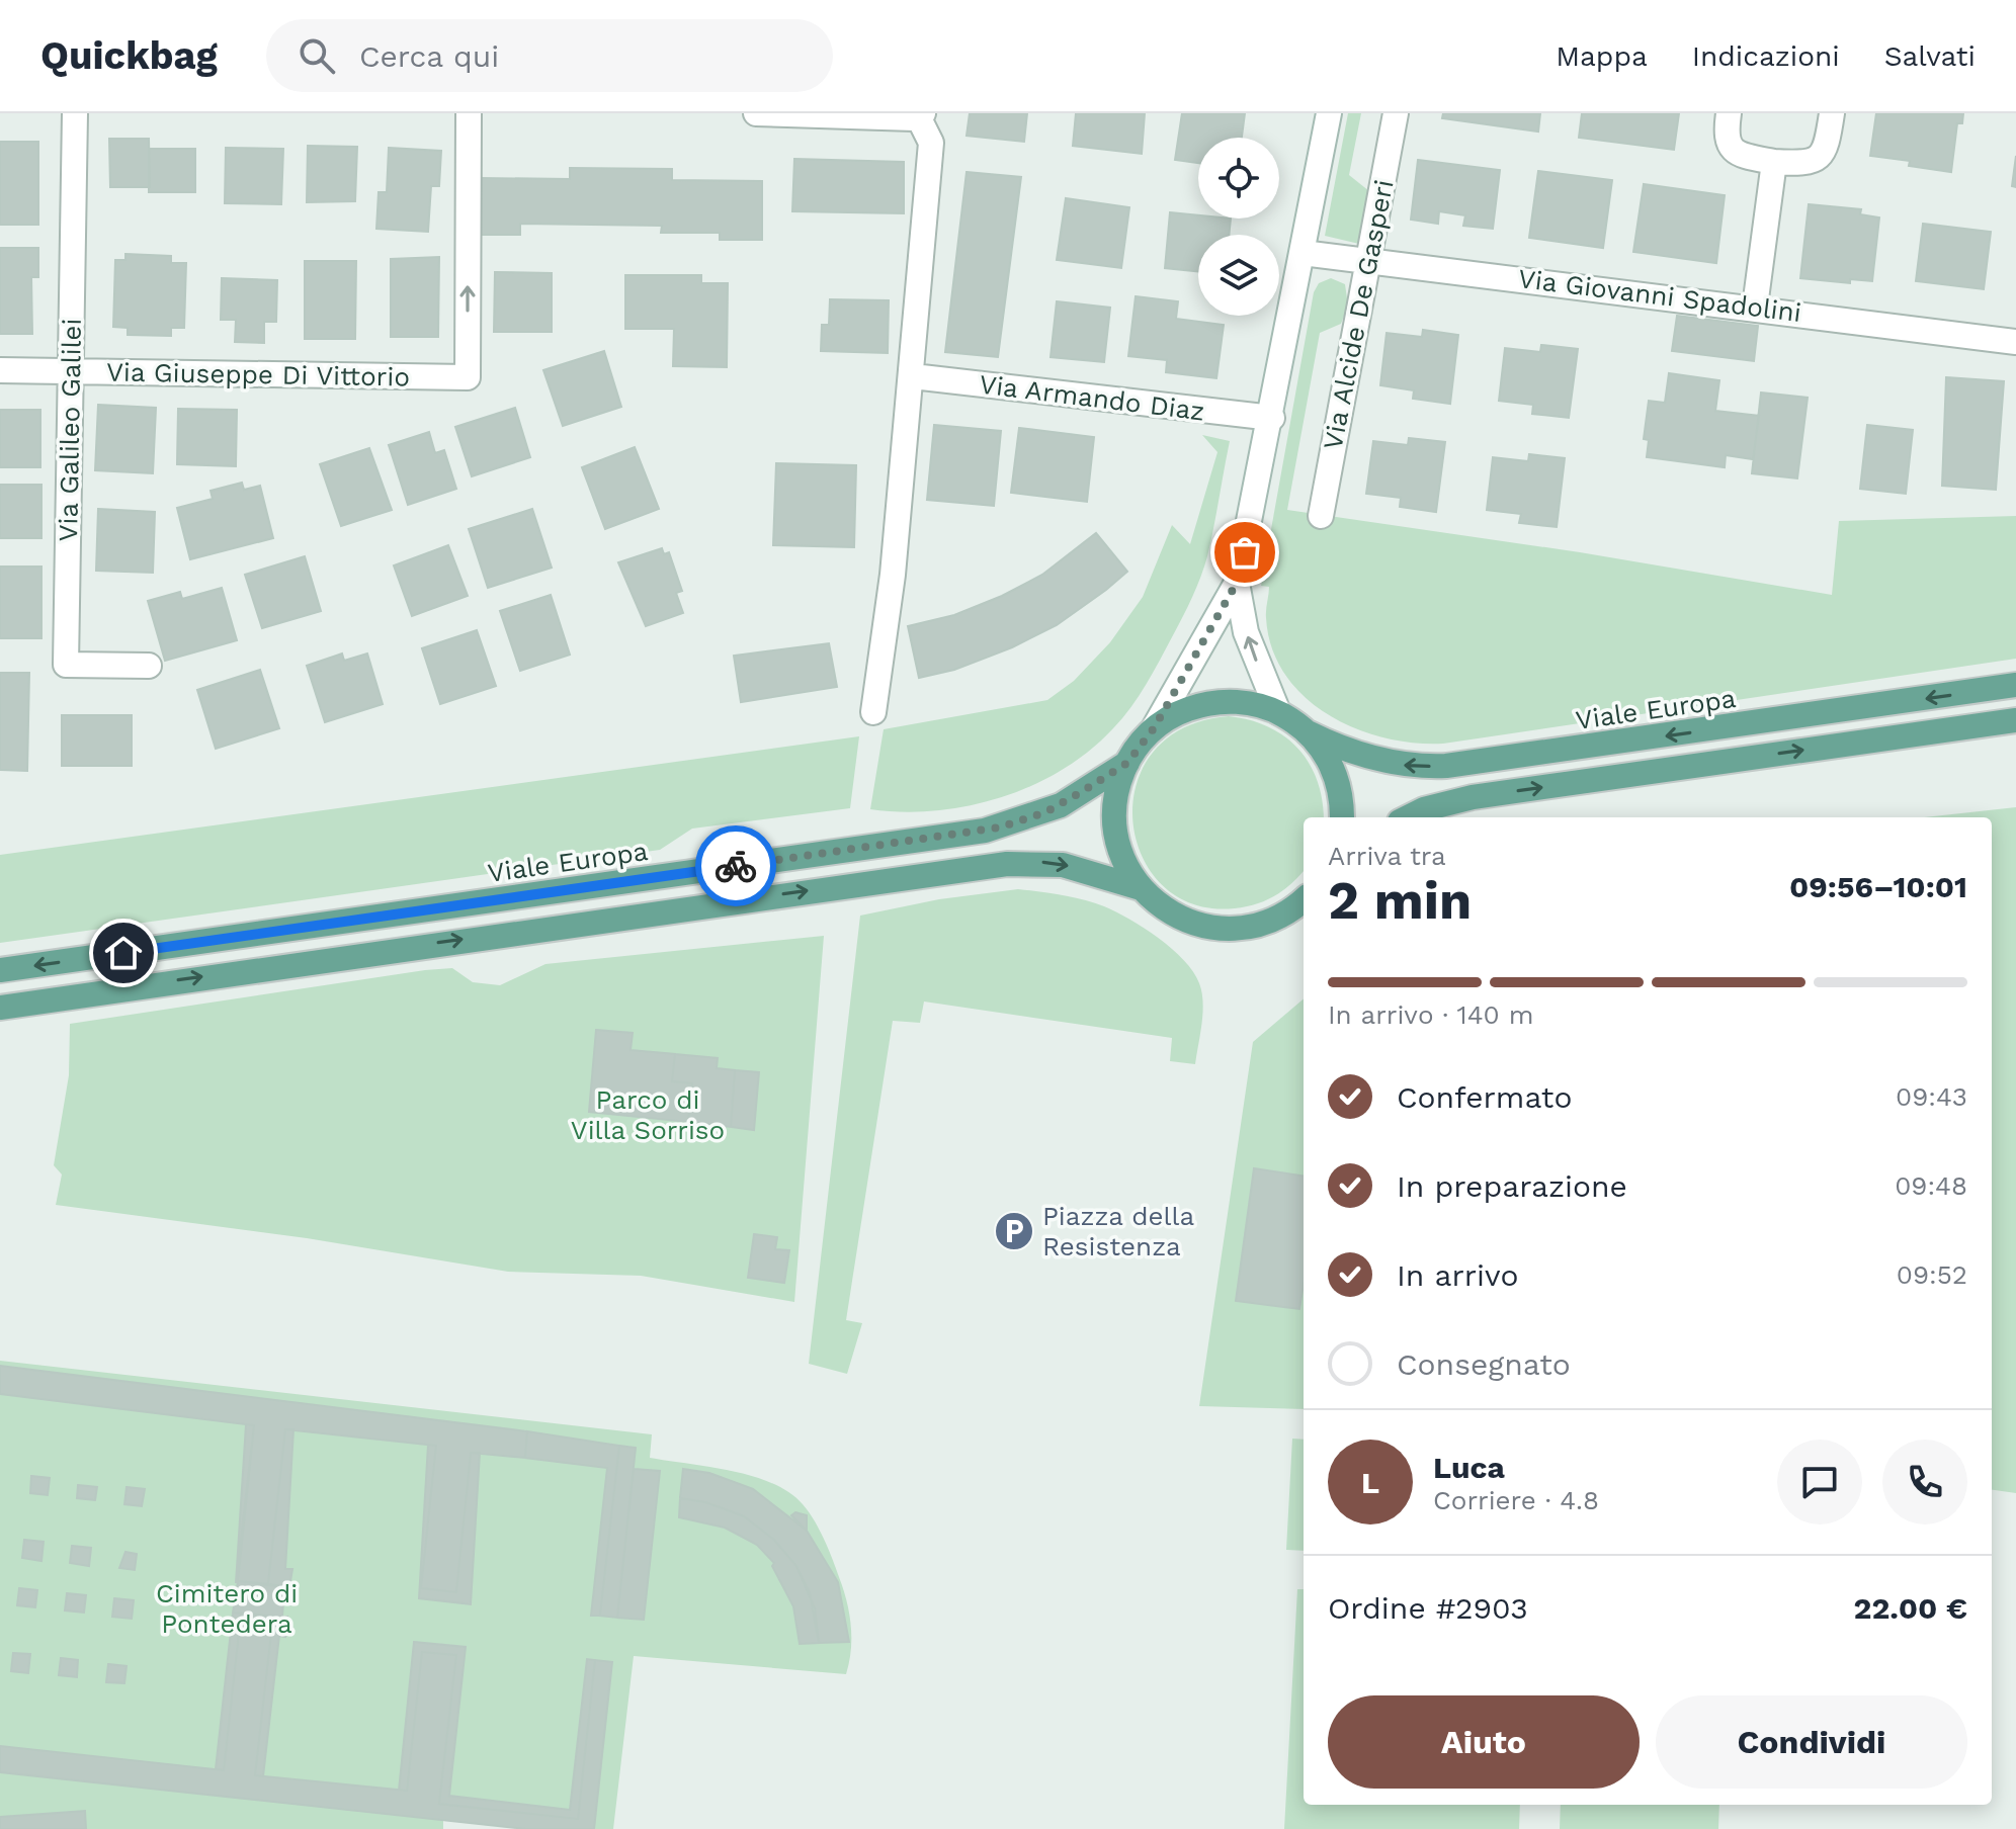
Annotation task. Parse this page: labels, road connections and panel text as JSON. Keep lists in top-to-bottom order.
{
  "streets": {
    "main road": ["Viale Europa"],
    "street": [
      "Via Giovanni Spadolini",
      "Via Alcide De Gasperi",
      "Via Giuseppe Di Vittorio",
      "Via Armando Diaz",
      "Via Galileo Galilei"
    ]
  },
  "crossings": [
    ["Via Giovanni Spadolini", "Via Alcide De Gasperi"],
    ["Via Giuseppe Di Vittorio", "Via Galileo Galilei"]
  ],
  "parks": ["Parco di Villa Sorriso", "Cimitero di Pontedera"],
  "places": {
    "parking": ["Piazza della Resistenza"]
  },
  "page": {
    "header": "Quickbag",
    "search": "Cerca qui",
    "nav": ["Mappa", "Indicazioni", "Salvati"],
    "heading": ["2 min", "Arriva tra", "09:56–10:01"],
    "panel": [
      "Luca",
      "Corriere · 4.8",
      "Ordine #2903",
      "22.00 €"
    ],
    "bar": "In arrivo · 140 m",
    "list": [
      ["Confermato", "09:43"],
      ["In preparazione", "09:48"],
      ["In arrivo", "09:52"],
      "Consegnato"
    ],
    "round": "L",
    "buttons": ["Aiuto", "Condividi"]
  }
}
